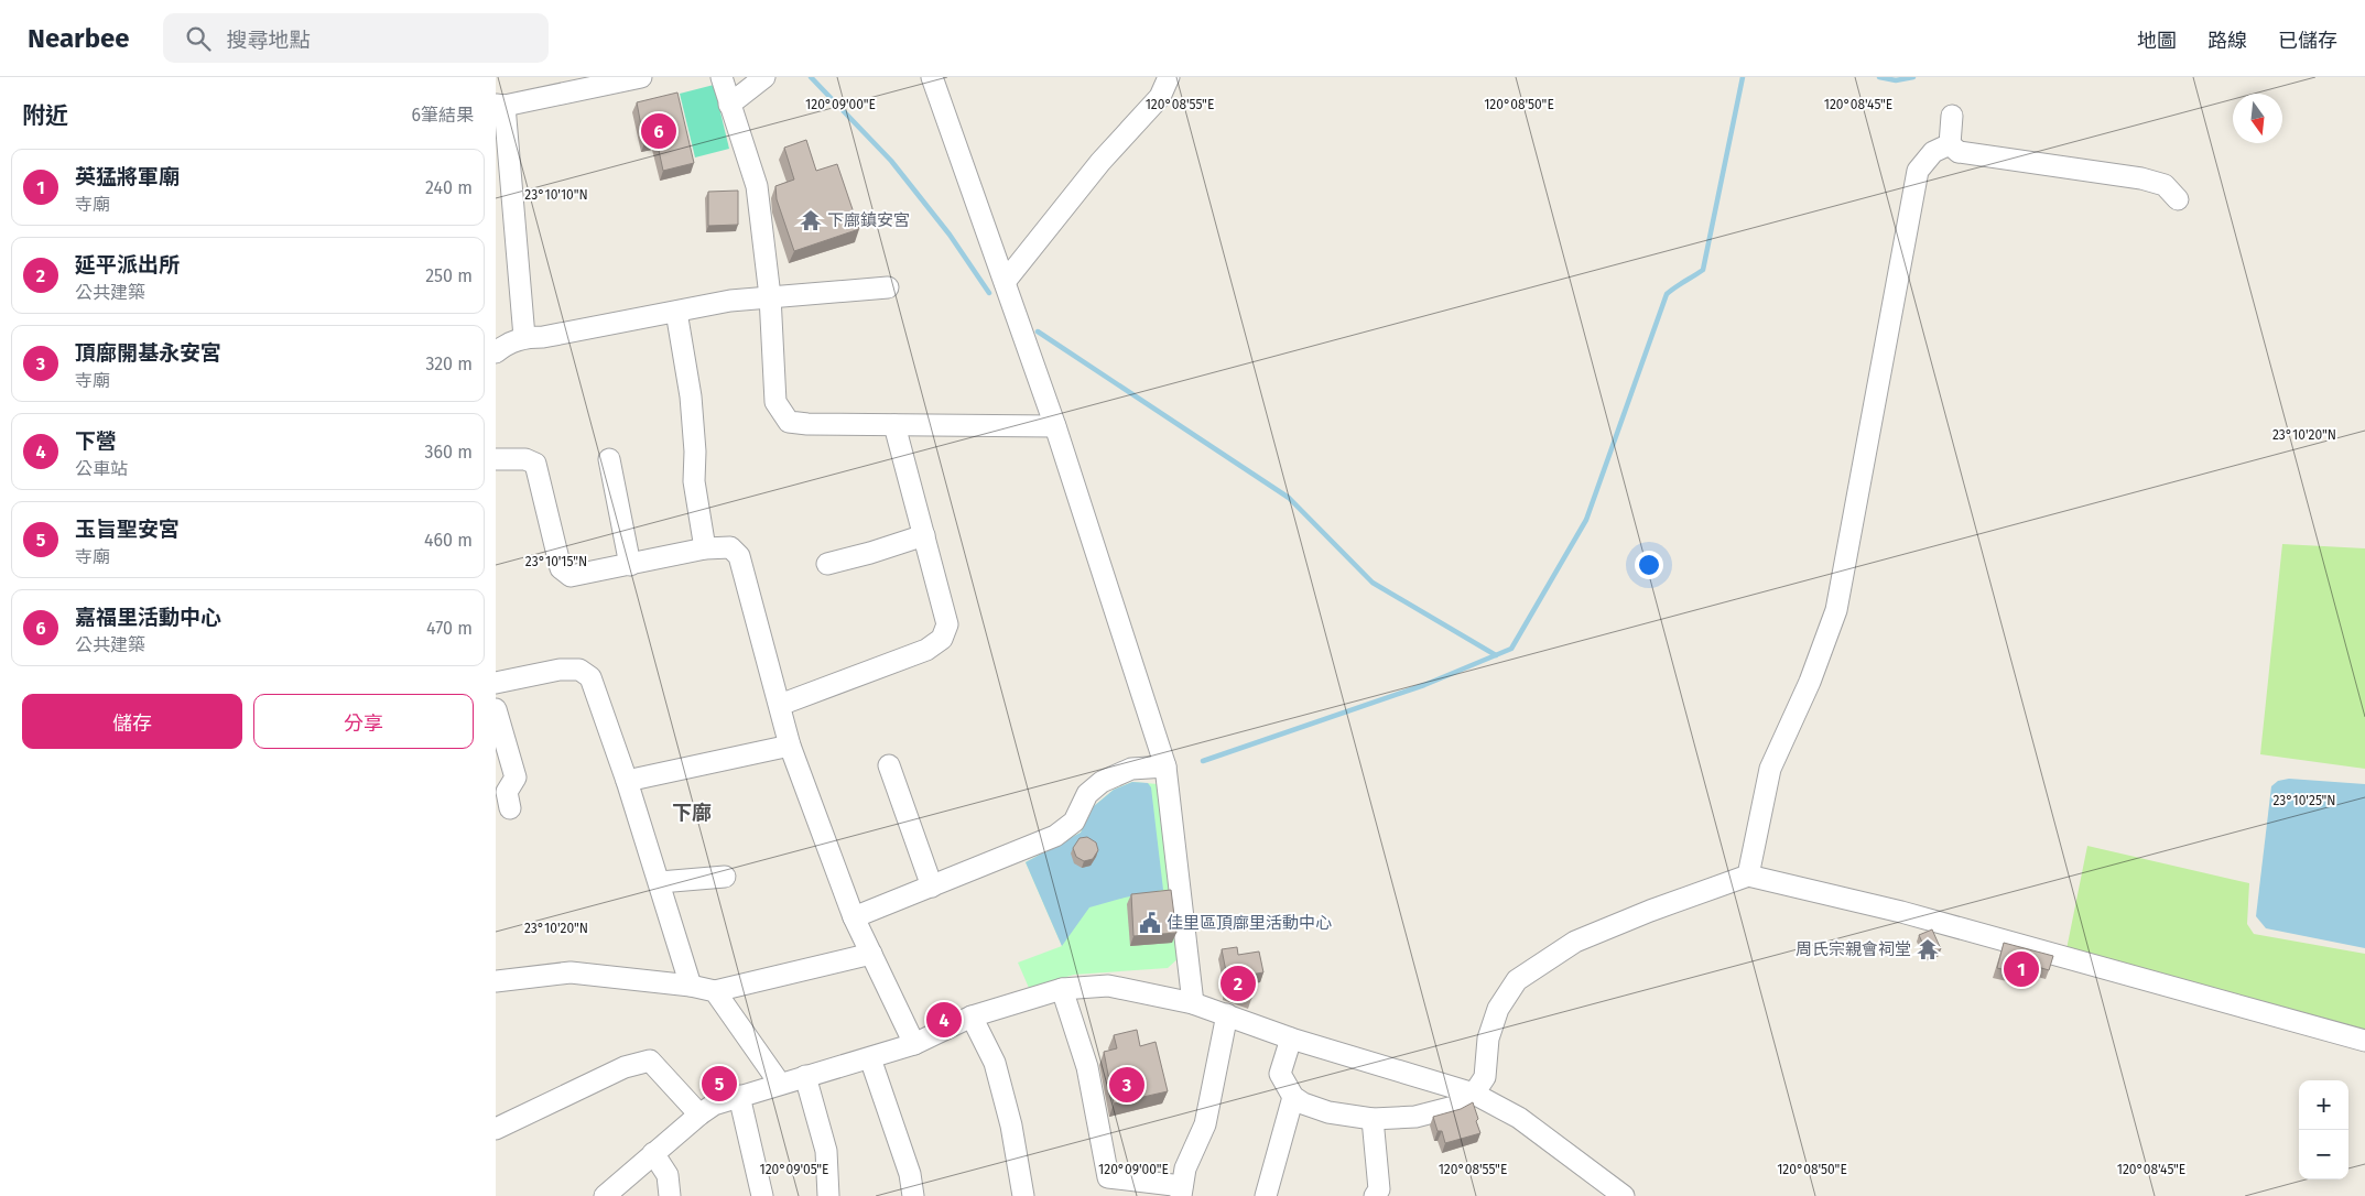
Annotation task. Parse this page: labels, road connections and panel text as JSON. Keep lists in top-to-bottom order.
{
  "districts": ["下廍"],
  "places": {
    "temple": ["下廍鎮安宮", "周氏宗親會祠堂"],
    "public building": ["佳里區頂廍里活動中心"]
  },
  "north": "bottom",
  "page": {
    "header": "Nearbee",
    "search": "搜尋地點",
    "nav": ["地圖", "路線", "已儲存"],
    "heading": ["附近", "6筆結果"],
    "pins": [
      "6",
      "1",
      "2",
      "4",
      "5",
      "3"
    ],
    "list": [
      {
        "mark": "1",
        "name": "英猛將軍廟",
        "note": "寺廟",
        "value": "240 m"
      },
      {
        "mark": "2",
        "name": "延平派出所",
        "note": "公共建築",
        "value": "250 m"
      },
      {
        "mark": "3",
        "name": "頂廍開基永安宮",
        "note": "寺廟",
        "value": "320 m"
      },
      {
        "mark": "4",
        "name": "下營",
        "note": "公車站",
        "value": "360 m"
      },
      {
        "mark": "5",
        "name": "玉旨聖安宮",
        "note": "寺廟",
        "value": "460 m"
      },
      {
        "mark": "6",
        "name": "嘉福里活動中心",
        "note": "公共建築",
        "value": "470 m"
      }
    ],
    "buttons": ["儲存", "分享"],
    "map_buttons": ["+", "−"]
  },
  "coordinates": [
    "120°09'00\"E",
    "120°08'55\"E",
    "120°08'50\"E",
    "120°08'45\"E",
    "23°10'10\"N",
    "23°10'20\"N",
    "23°10'15\"N",
    "23°10'25\"N",
    "120°09'05\"E"
  ]
}
